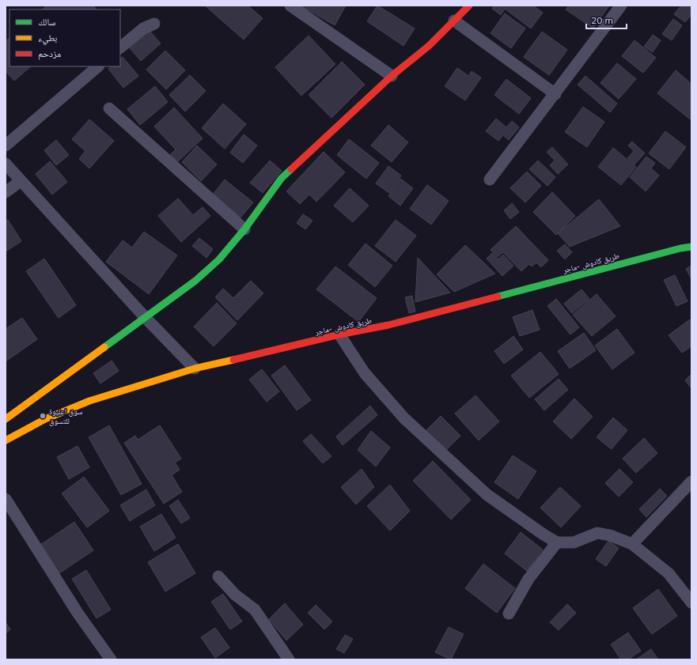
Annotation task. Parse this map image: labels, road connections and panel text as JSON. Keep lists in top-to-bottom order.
{
  "streets": {
    "main road": ["طريق كادوش -ماجر"]
  },
  "places": ["سوق اعليوة للتسوق"],
  "legend": ["سالك", "بطيء", "مزدحم"],
  "scale_bar": "20 m"
}
